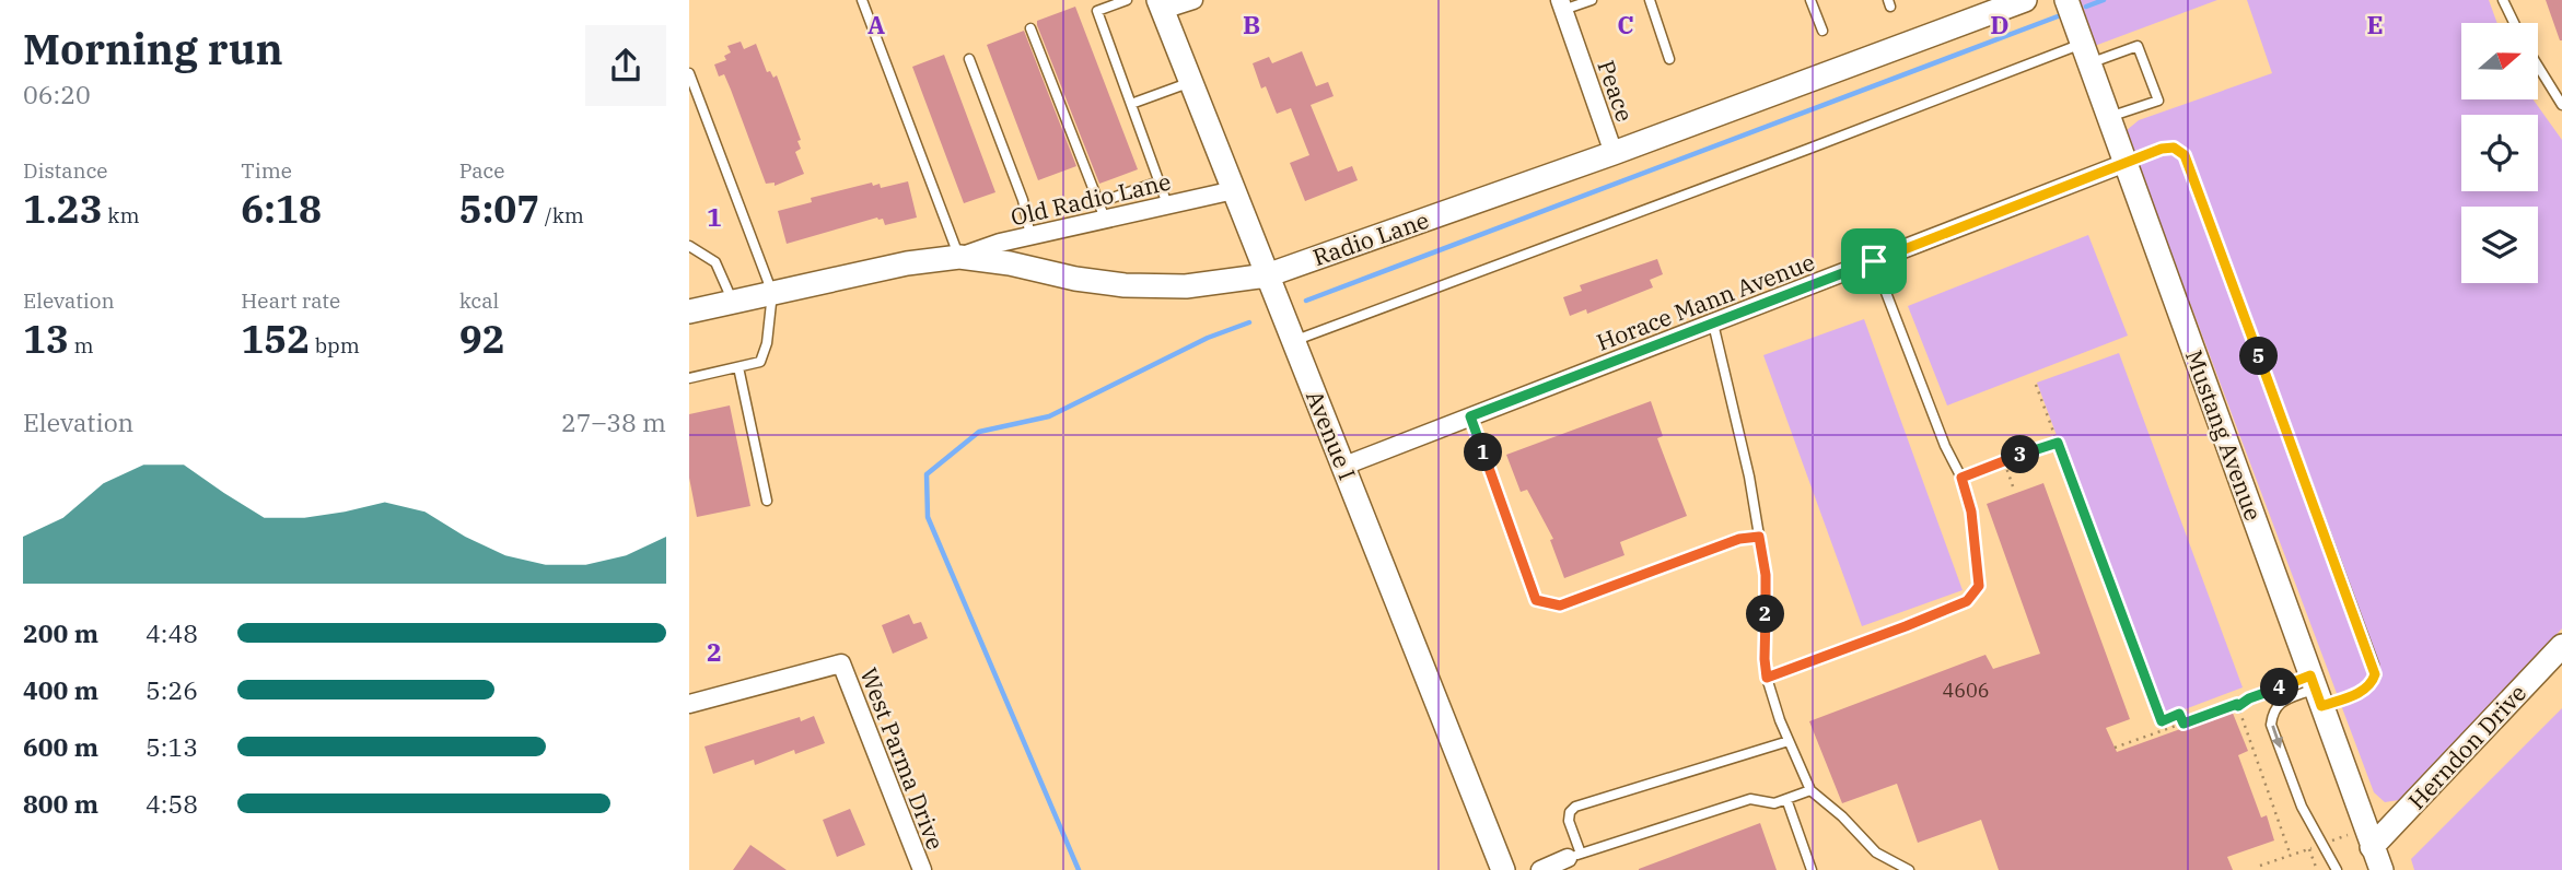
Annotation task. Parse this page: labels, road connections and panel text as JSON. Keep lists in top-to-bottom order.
{
  "streets": {
    "street": [
      "Peace",
      "Old Radio Lane",
      "Radio Lane",
      "Horace Mann Avenue",
      "Avenue I",
      "Mustang Avenue",
      "Herndon Drive",
      "West Parma Drive"
    ]
  },
  "crossings": [
    ["Peace", "Radio Lane"],
    ["Old Radio Lane", "Radio Lane"],
    ["Old Radio Lane", "Avenue I"],
    ["Radio Lane", "Avenue I"],
    ["Horace Mann Avenue", "Avenue I"],
    ["Horace Mann Avenue", "Mustang Avenue"],
    ["Mustang Avenue", "Herndon Drive"]
  ],
  "house_numbers": ["4606"],
  "north": "right",
  "page": {
    "heading": ["Morning run", "06:20"],
    "stats": [
      ["Distance", "1.23 km"],
      ["Time", "6:18"],
      ["Pace", "5:07 /km"],
      ["Elevation", "13 m"],
      ["Heart rate", "152 bpm"],
      ["kcal", "92"]
    ],
    "pins": [
      "5",
      "1",
      "3",
      "2",
      "4"
    ],
    "chart": ["Elevation", "27–38 m"],
    "list": [
      {
        "name": "200 m",
        "note": "4:48"
      },
      {
        "name": "400 m",
        "note": "5:26"
      },
      {
        "name": "600 m",
        "note": "5:13"
      },
      {
        "name": "800 m",
        "note": "4:58"
      }
    ]
  },
  "grid": {
    "columns": [
      "A",
      "B",
      "C",
      "D",
      "E"
    ],
    "rows": ["1", "2"]
  }
}
